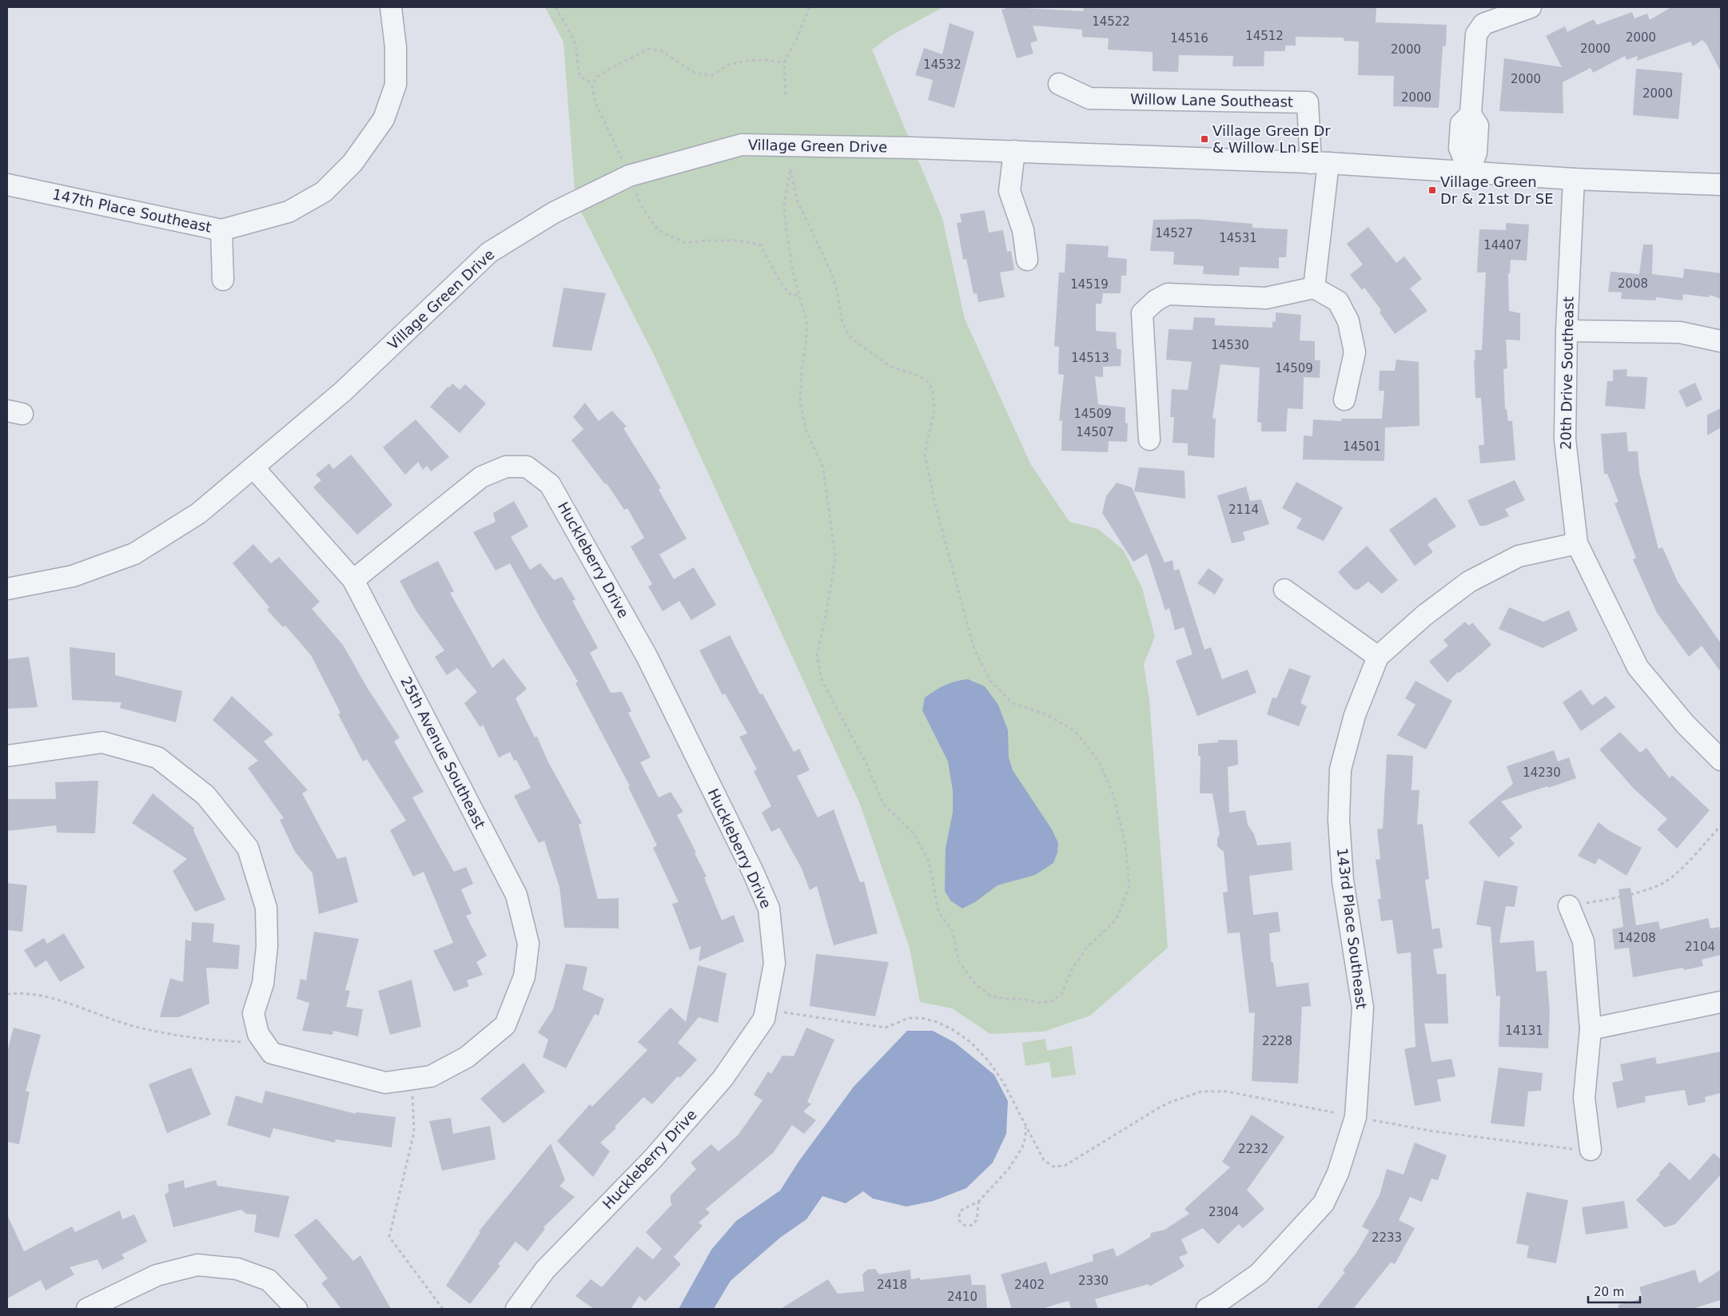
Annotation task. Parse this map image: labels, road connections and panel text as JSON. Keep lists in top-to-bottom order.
{
  "streets": {
    "street": [
      "Willow Lane Southeast",
      "Village Green Drive",
      "147th Place Southeast",
      "20th Drive Southeast",
      "Huckleberry Drive",
      "25th Avenue Southeast",
      "143rd Place Southeast"
    ]
  },
  "crossings": [
    ["Willow Lane Southeast", "Village Green Drive"],
    ["Village Green Drive", "20th Drive Southeast"],
    ["Village Green Drive", "25th Avenue Southeast"],
    ["20th Drive Southeast", "143rd Place Southeast"],
    ["Huckleberry Drive", "25th Avenue Southeast"]
  ],
  "places": {
    "transit": ["Village Green Dr & Willow Ln SE", "Village Green Dr & 21st Dr SE"]
  },
  "house_numbers": [
    "14522",
    "14512",
    "2000",
    "14516",
    "2000",
    "2000",
    "14532",
    "2000",
    "2000",
    "2000",
    "14527",
    "14531",
    "14407",
    "2008",
    "14519",
    "14530",
    "14513",
    "14509",
    "14509",
    "14507",
    "14501",
    "2114",
    "14230",
    "14208",
    "2104",
    "14131",
    "2228",
    "2232",
    "2304",
    "2233",
    "2330",
    "2418",
    "2402",
    "2410"
  ],
  "scale_bar": "20 m"
}
